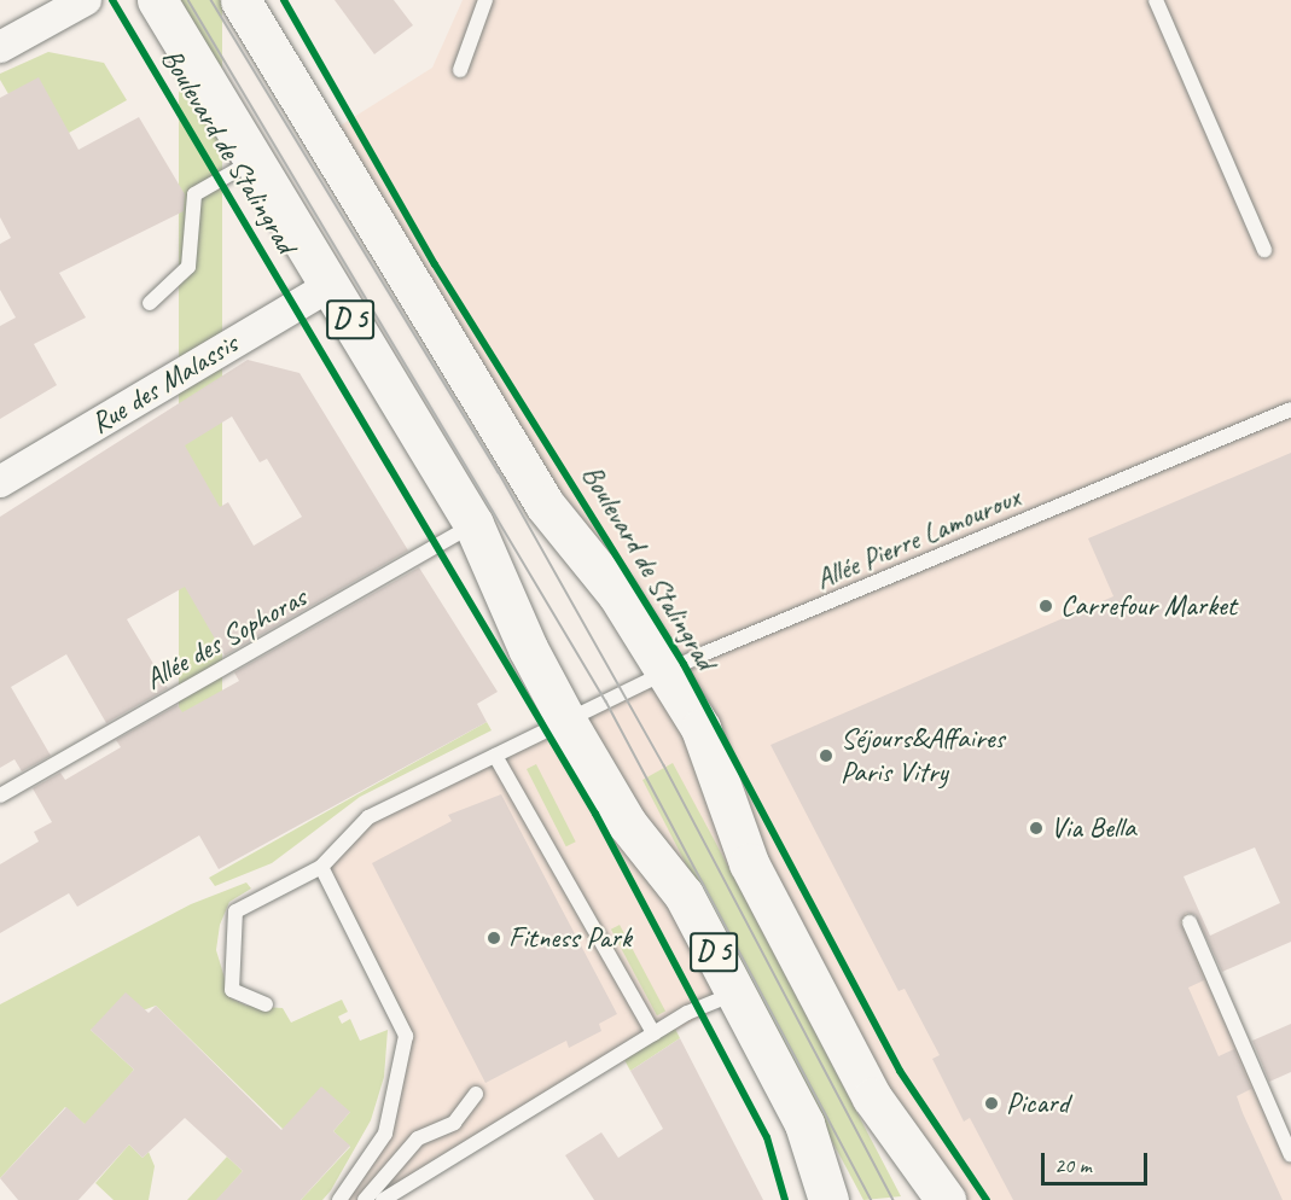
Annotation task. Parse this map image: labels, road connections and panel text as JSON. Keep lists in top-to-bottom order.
{
  "streets": {
    "main road": ["Boulevard de Stalingrad", "D 5"],
    "street": ["Rue des Malassis"],
    "lane": ["Allée Pierre Lamouroux", "Allée des Sophoras"]
  },
  "crossings": [
    ["Boulevard de Stalingrad", "Rue des Malassis"],
    ["Boulevard de Stalingrad", "Allée Pierre Lamouroux"],
    ["Boulevard de Stalingrad", "Allée des Sophoras"]
  ],
  "places": [
    "Carrefour Market",
    "Séjours&Affaires Paris Vitry",
    "Via Bella",
    "Fitness Park",
    "Picard"
  ],
  "scale_bar": "20 m"
}
